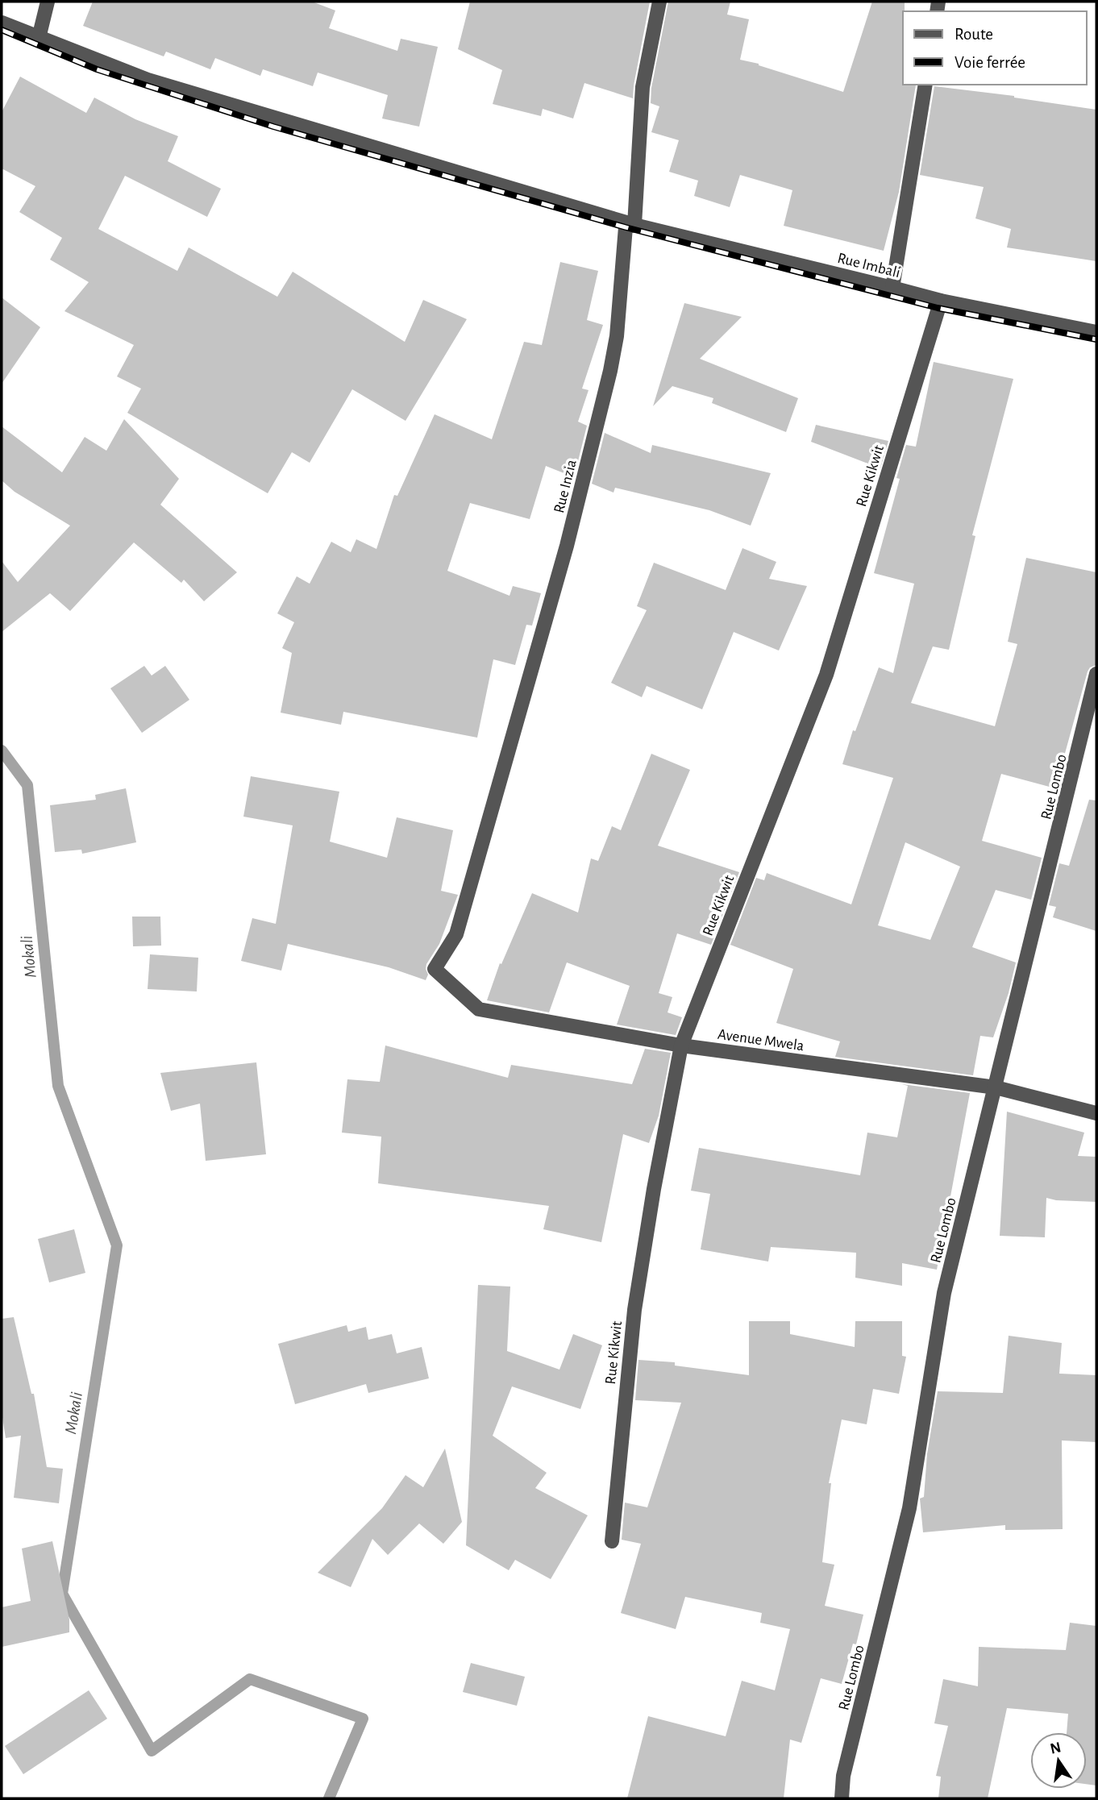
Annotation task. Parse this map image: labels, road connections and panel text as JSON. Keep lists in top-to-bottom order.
{
  "streets": {
    "street": [
      "Rue Imbali",
      "Rue Kikwit",
      "Rue Inzia",
      "Rue Lombo",
      "Avenue Mwela"
    ]
  },
  "crossings": [
    ["Rue Imbali", "Rue Kikwit"],
    ["Rue Imbali", "Rue Inzia"],
    ["Rue Kikwit", "Avenue Mwela"],
    ["Rue Inzia", "Avenue Mwela"],
    ["Rue Lombo", "Avenue Mwela"]
  ],
  "water": ["Mokali"],
  "legend": ["Route", "Voie ferrée"],
  "north": "top"
}
